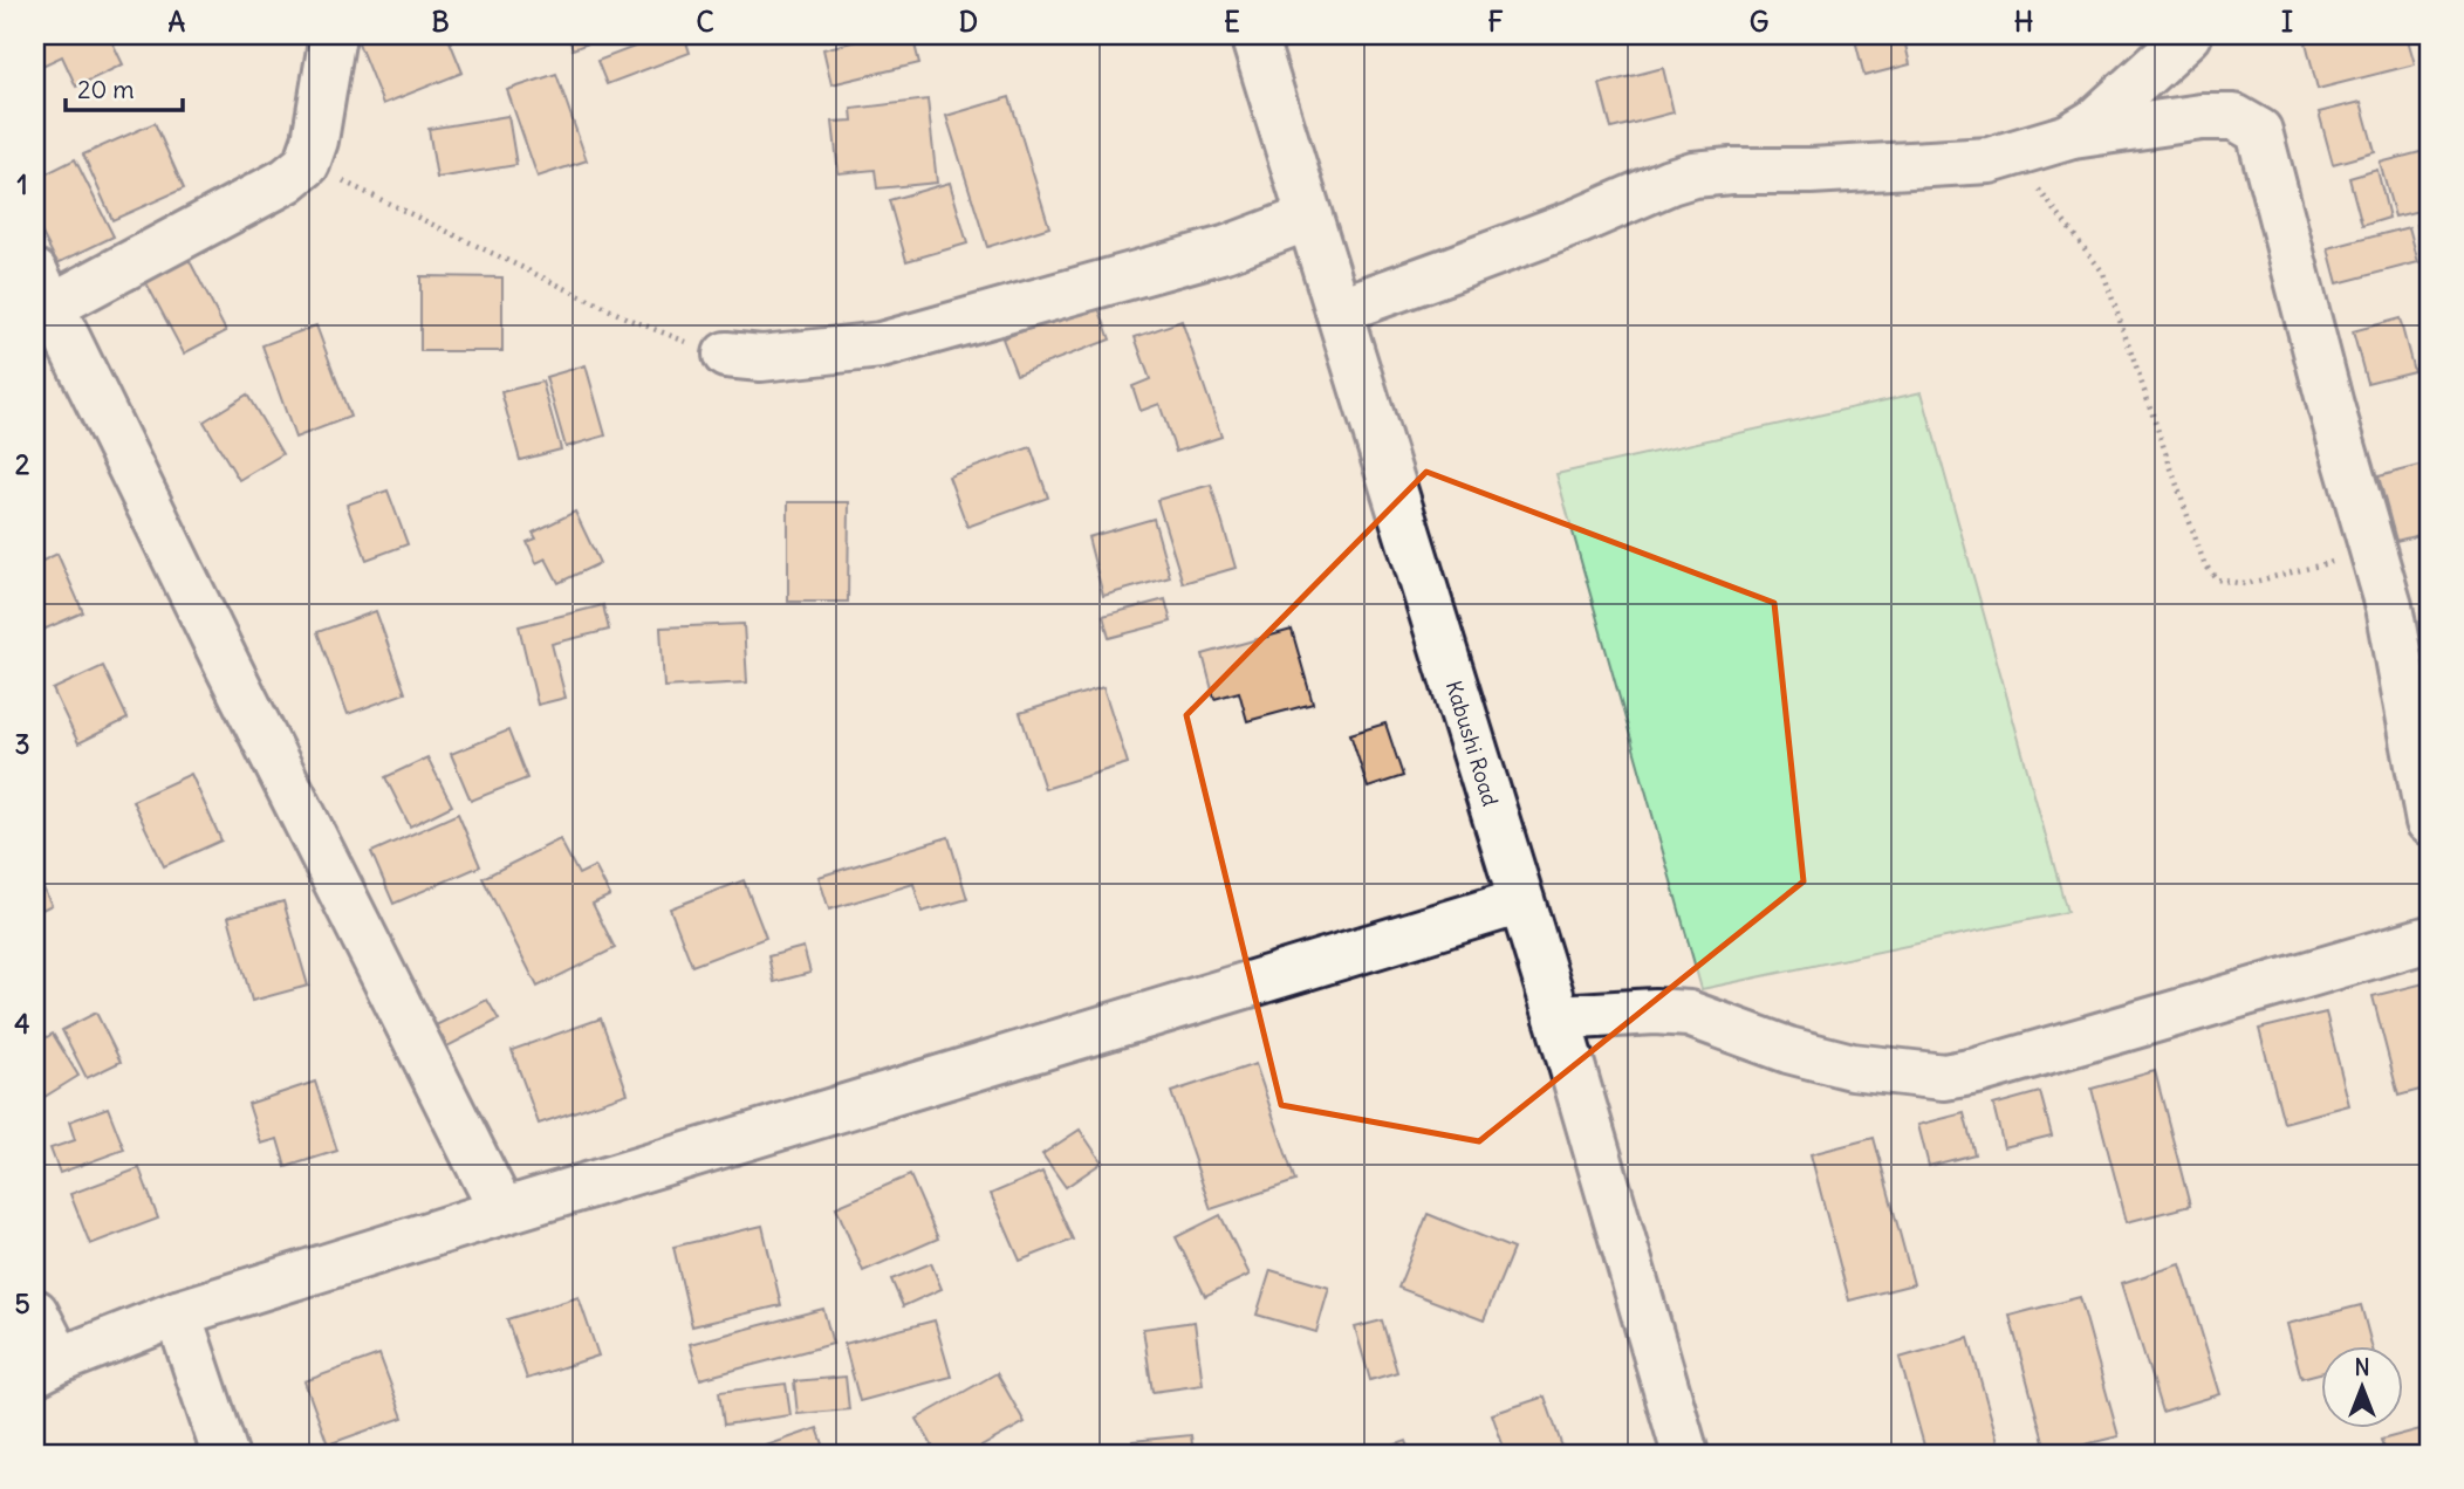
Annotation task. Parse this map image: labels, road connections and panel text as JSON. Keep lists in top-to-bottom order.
{
  "streets": {
    "street": ["Kabushi Road"]
  },
  "scale_bar": "20 m",
  "north": "top",
  "grid": {
    "columns": [
      "A",
      "B",
      "C",
      "D",
      "E",
      "F",
      "G",
      "H",
      "I"
    ],
    "rows": [
      "1",
      "2",
      "3",
      "4",
      "5"
    ]
  }
}
